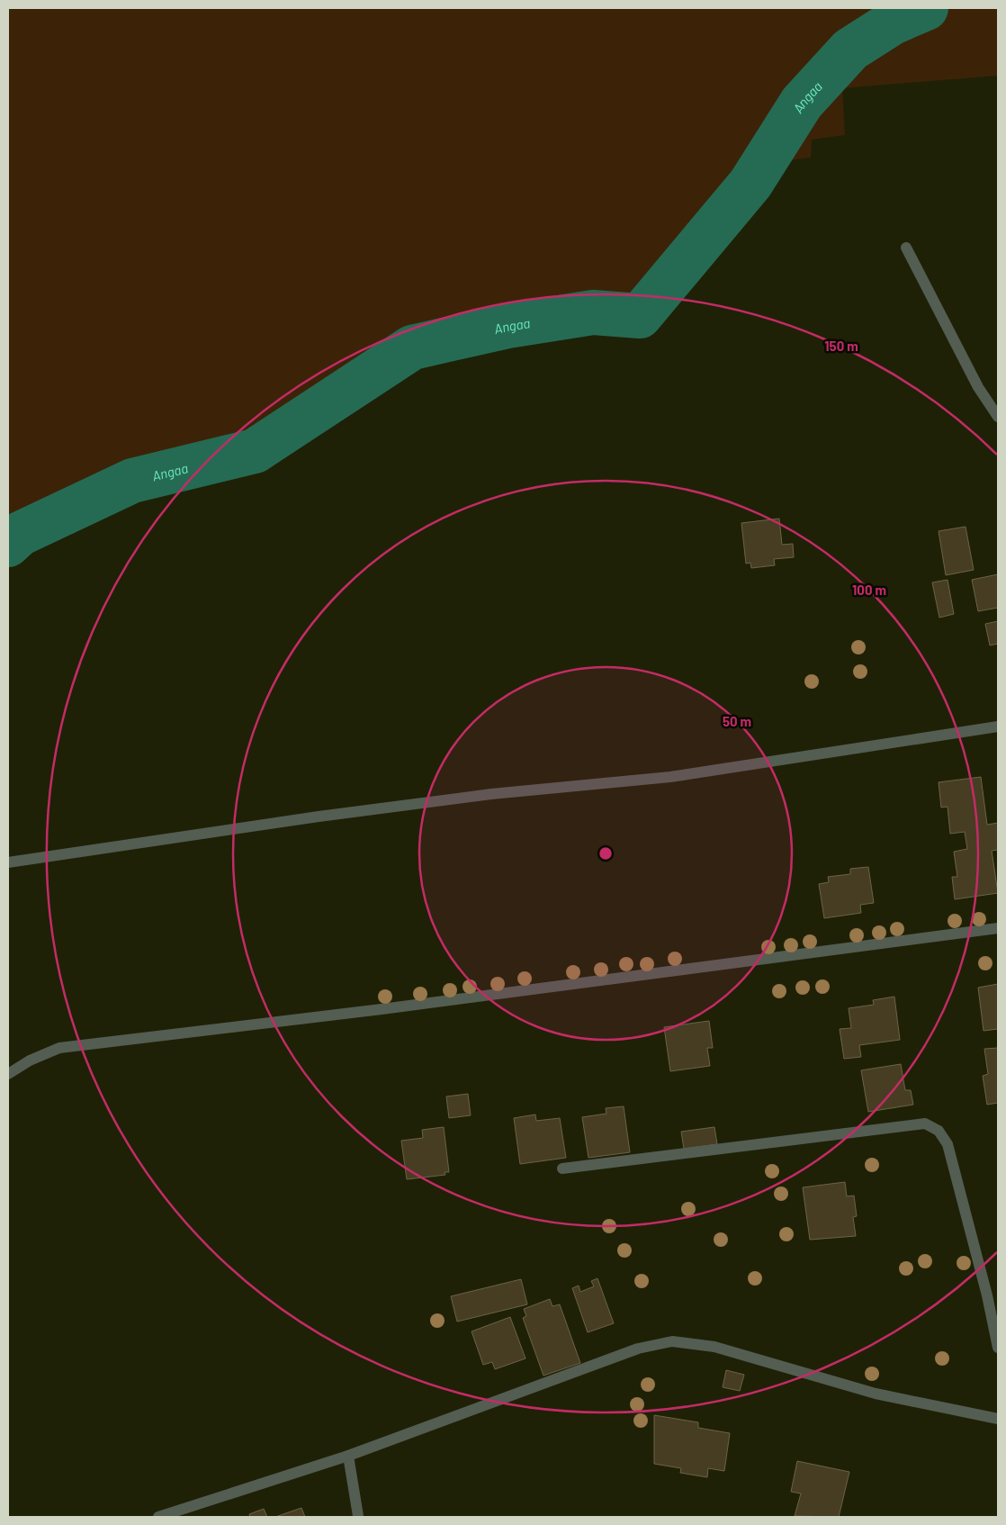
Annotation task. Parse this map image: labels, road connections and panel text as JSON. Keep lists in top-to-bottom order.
{
  "water": ["Angaa"],
  "rings": ["150 m", "100 m", "50 m"]
}
